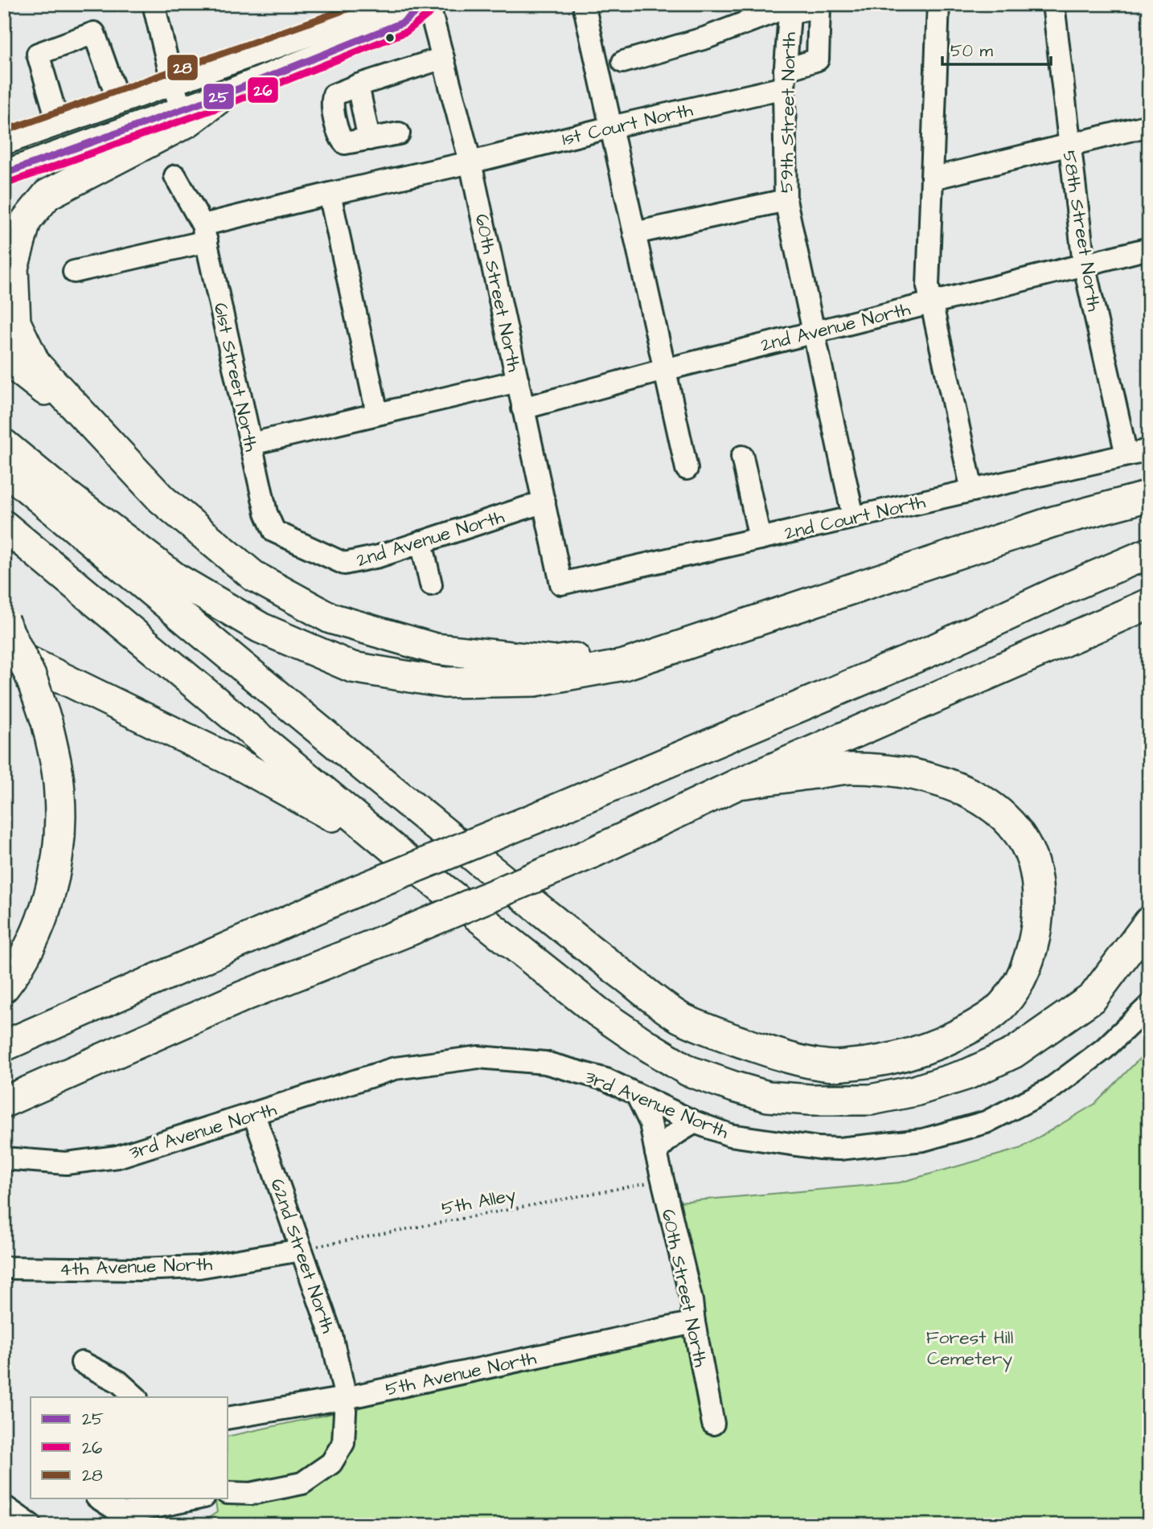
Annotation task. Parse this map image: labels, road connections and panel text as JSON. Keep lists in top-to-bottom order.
{
  "streets": {
    "street": [
      "59th Street North",
      "1st Court North",
      "58th Street North",
      "60th Street North",
      "2nd Avenue North",
      "61st Street North",
      "2nd Court North",
      "3rd Avenue North",
      "62nd Street North",
      "4th Avenue North",
      "5th Avenue North"
    ],
    "path": ["5th Alley"]
  },
  "crossings": [
    ["59th Street North", "1st Court North"],
    ["59th Street North", "2nd Avenue North"],
    ["59th Street North", "2nd Court North"],
    ["1st Court North", "60th Street North"],
    ["1st Court North", "61st Street North"],
    ["58th Street North", "2nd Avenue North"],
    ["58th Street North", "2nd Court North"],
    ["60th Street North", "2nd Avenue North"],
    ["60th Street North", "2nd Court North"],
    ["60th Street North", "3rd Avenue North"],
    ["60th Street North", "5th Alley"],
    ["60th Street North", "5th Avenue North"],
    ["2nd Avenue North", "61st Street North"],
    ["3rd Avenue North", "62nd Street North"],
    ["5th Alley", "62nd Street North"],
    ["5th Alley", "4th Avenue North"],
    ["62nd Street North", "4th Avenue North"],
    ["62nd Street North", "5th Avenue North"]
  ],
  "parks": ["Forest Hill Cemetery"],
  "lines": ["transit line 25", "transit line 28", "transit line 26"],
  "legend": ["25", "26", "28"],
  "scale_bar": "50 m"
}
